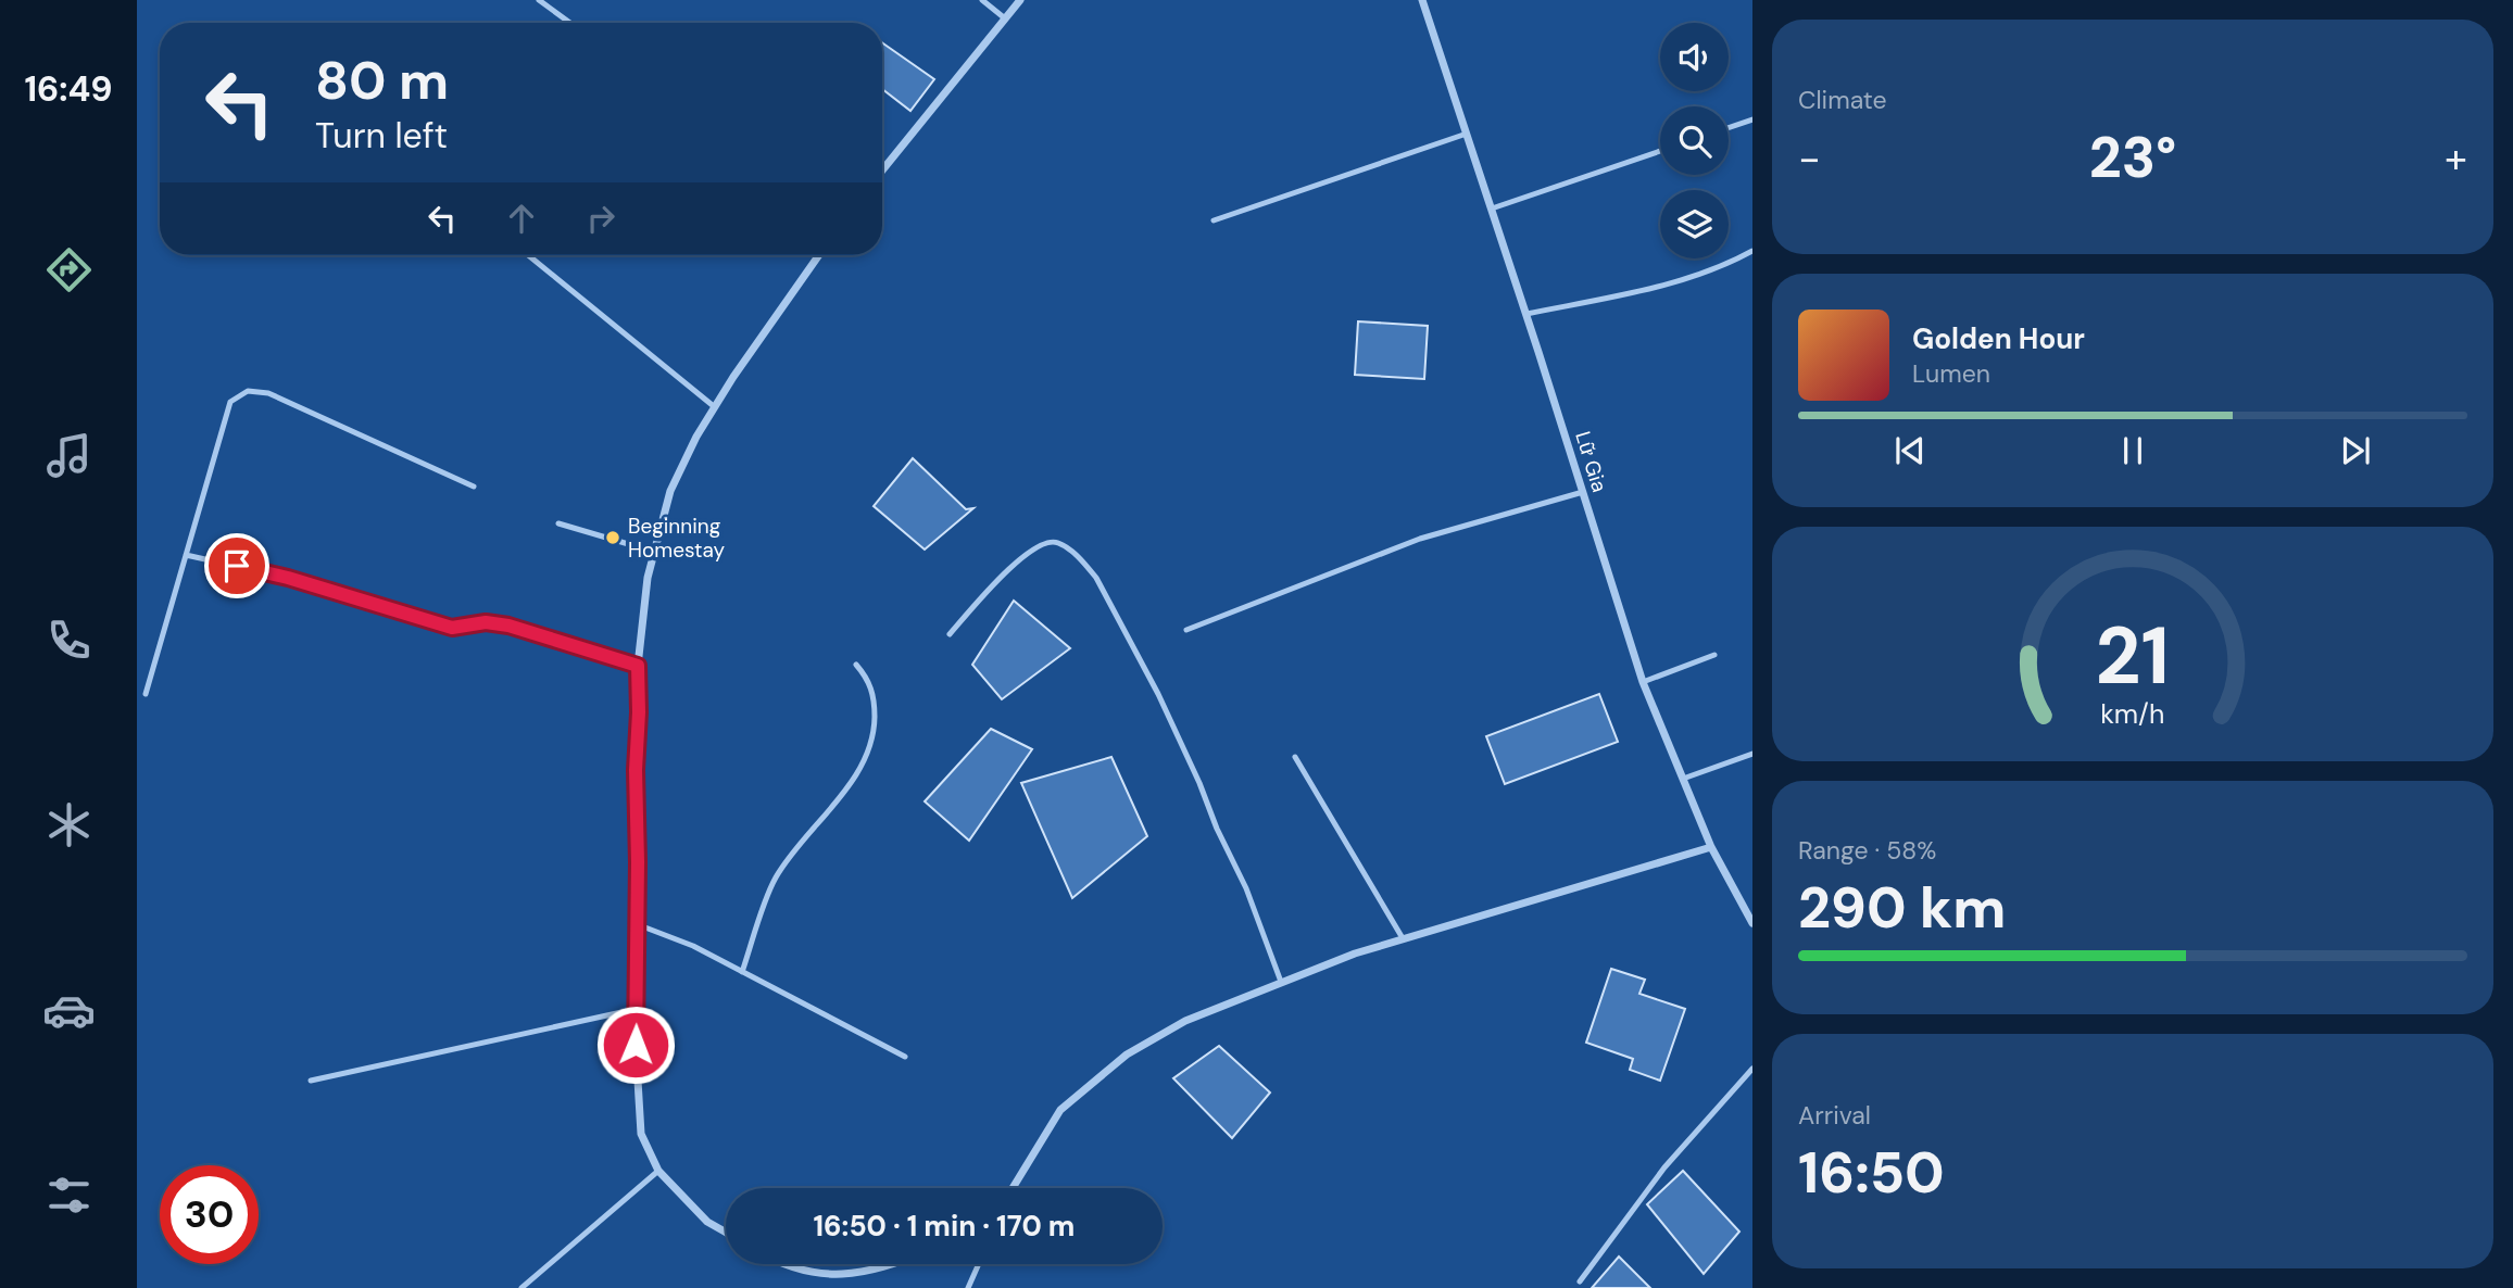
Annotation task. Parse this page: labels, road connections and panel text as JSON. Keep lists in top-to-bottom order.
{
  "streets": {
    "street": ["Lữ Gia"]
  },
  "places": ["Beginning Homestay"],
  "page": {
    "tabs": "16:49",
    "tile": [
      "Climate",
      ["Range · 58%", "290 km"],
      ["Arrival", "16:50"]
    ],
    "turn": ["80 m", "Turn left"],
    "heat": ["−", "23°", "+"],
    "song": ["Golden Hour", "Lumen"],
    "limit": "30",
    "trip": "16:50 · 1 min · 170 m",
    "gauge": ["21", "km/h"]
  }
}
